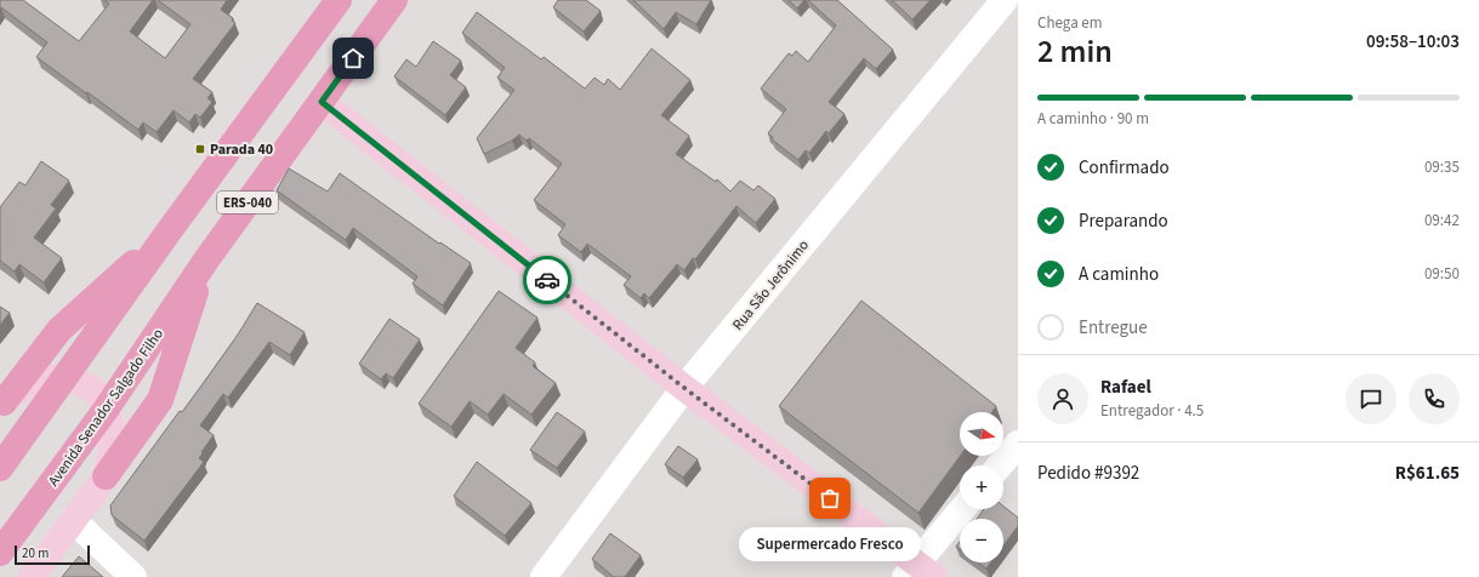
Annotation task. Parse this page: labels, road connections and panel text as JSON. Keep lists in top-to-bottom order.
{
  "streets": {
    "main road": ["ERS-040", "Avenida Senador Salgado Filho"],
    "street": ["Rua São Jerônimo"]
  },
  "places": {
    "transit": ["Parada 40"],
    "other": ["Supermercado Fresco"]
  },
  "scale_bar": "20 m",
  "north": "right",
  "page": {
    "heading": ["2 min", "Chega em", "09:58–10:03"],
    "panel": [
      "Rafael",
      "Entregador · 4.5",
      "Pedido #9392",
      "R$61.65"
    ],
    "bar": "A caminho · 90 m",
    "list": [
      ["Confirmado", "09:35"],
      ["Preparando", "09:42"],
      ["A caminho", "09:50"],
      "Entregue"
    ],
    "map_buttons": ["+", "−"],
    "bubble": "Supermercado Fresco",
    "scale": "20 m"
  }
}
